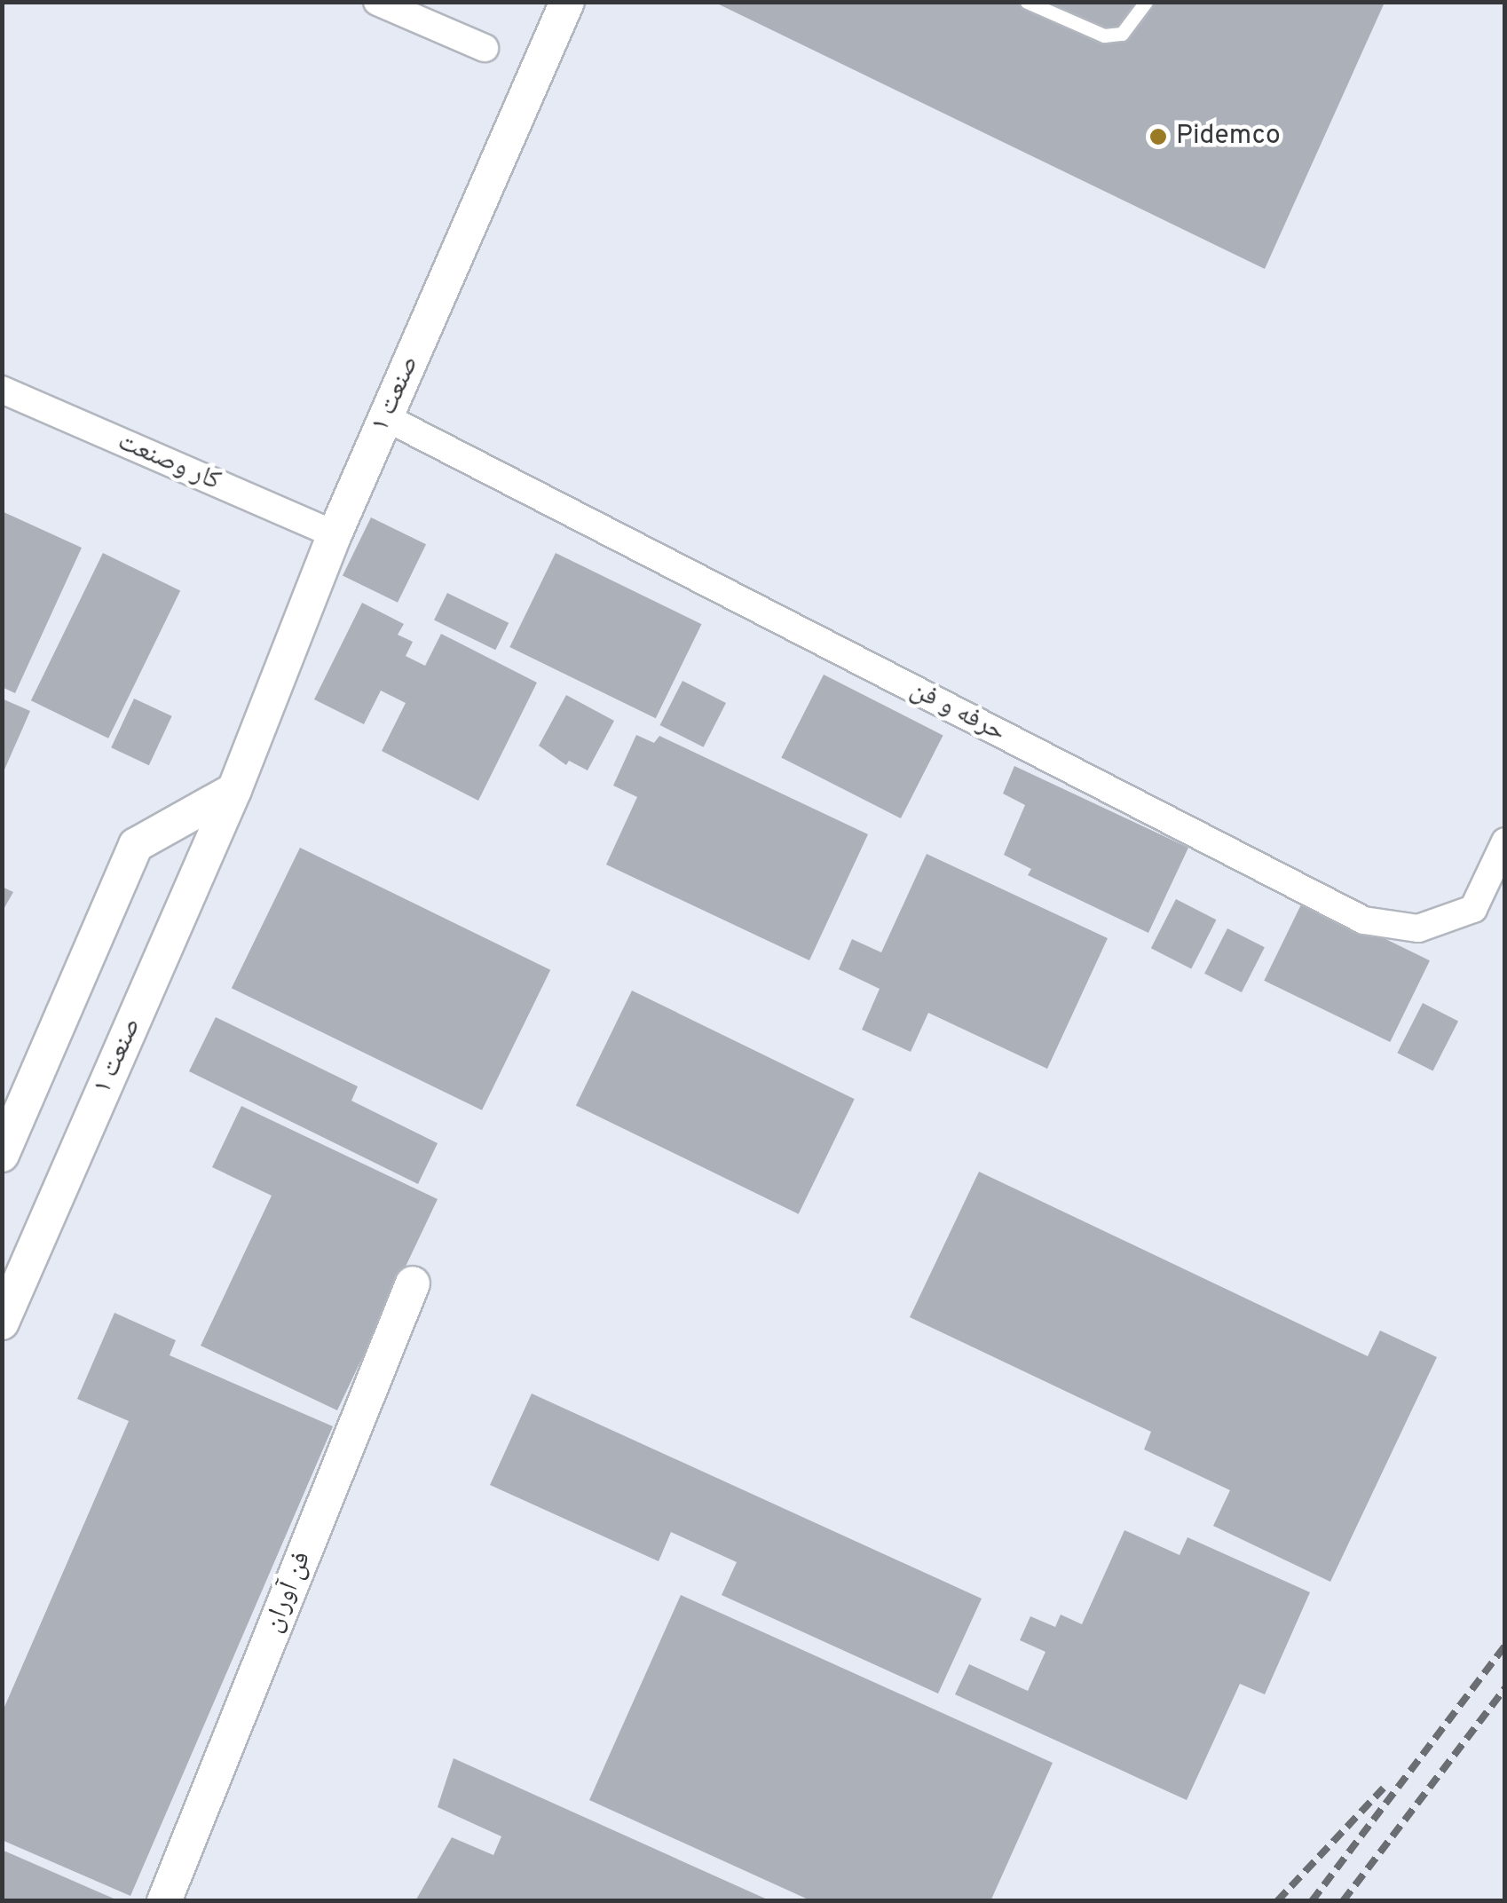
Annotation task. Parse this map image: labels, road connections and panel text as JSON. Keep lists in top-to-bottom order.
{
  "streets": {
    "street": [
      "صنعت ۱",
      "کار وصنعت",
      "حرفه و فن",
      "فن آوران"
    ]
  },
  "crossings": [
    ["صنعت ۱", "کار وصنعت"],
    ["صنعت ۱", "حرفه و فن"]
  ],
  "places": ["Pidemco"]
}
